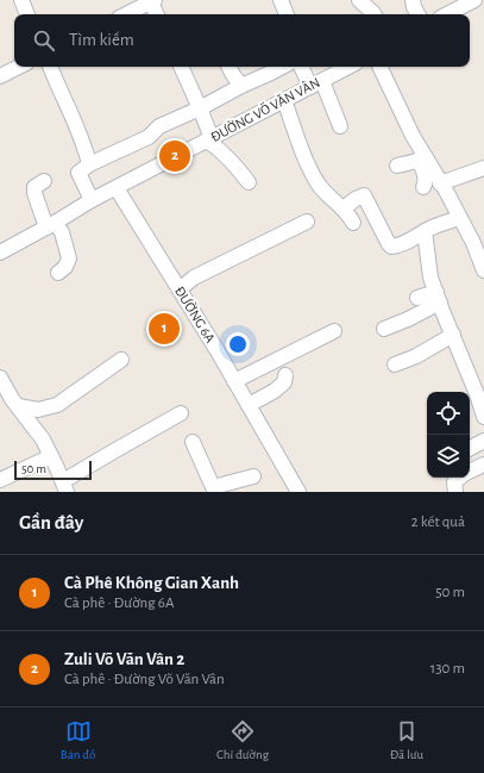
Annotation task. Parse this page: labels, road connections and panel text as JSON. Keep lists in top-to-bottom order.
{
  "streets": {
    "street": ["ĐƯỜNG VÕ VĂN VÂN", "ĐƯỜNG 6A"]
  },
  "crossings": [
    ["ĐƯỜNG VÕ VĂN VÂN", "ĐƯỜNG 6A"]
  ],
  "scale_bar": "50 m",
  "page": {
    "search": "Tìm kiếm",
    "pins": ["2", "1"],
    "scale": "50 m",
    "heading": ["Gần đây", "2 kết quả"],
    "list": [
      {
        "mark": "1",
        "name": "Cà Phê Không Gian Xanh",
        "note": "Cà phê · Đường 6A",
        "value": "50 m"
      },
      {
        "mark": "2",
        "name": "Zuli Võ Văn Vân 2",
        "note": "Cà phê · Đường Võ Văn Vân",
        "value": "130 m"
      }
    ],
    "nav": ["Bản đồ", "Chỉ đường", "Đã lưu"]
  }
}
